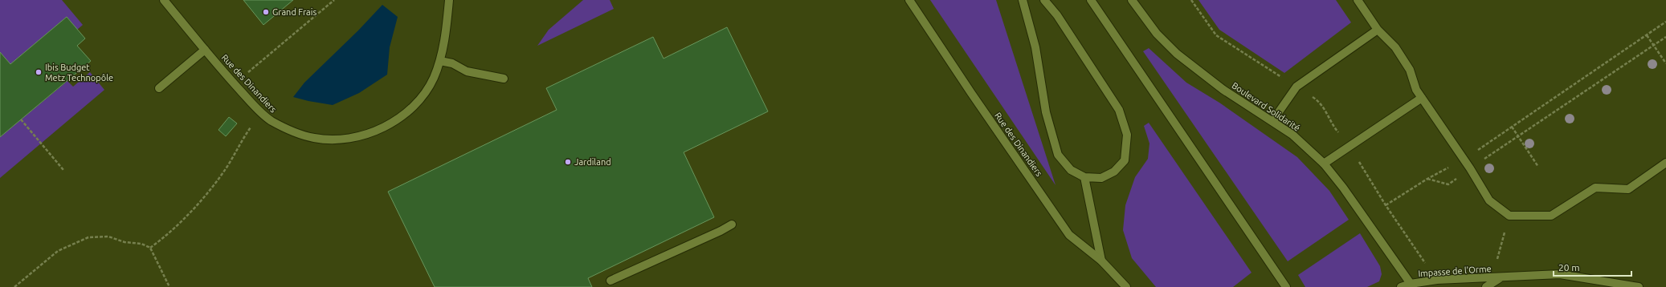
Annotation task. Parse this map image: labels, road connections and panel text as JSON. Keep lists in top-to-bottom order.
{
  "streets": {
    "street": ["Rue des Dinandiers", "Boulevard Solidarité", "Impasse de l'Orme"]
  },
  "crossings": [
    ["Boulevard Solidarité", "Impasse de l'Orme"]
  ],
  "places": ["Grand Frais", "Ibis Budget Metz Technopôle", "Jardiland"],
  "scale_bar": "20 m"
}
